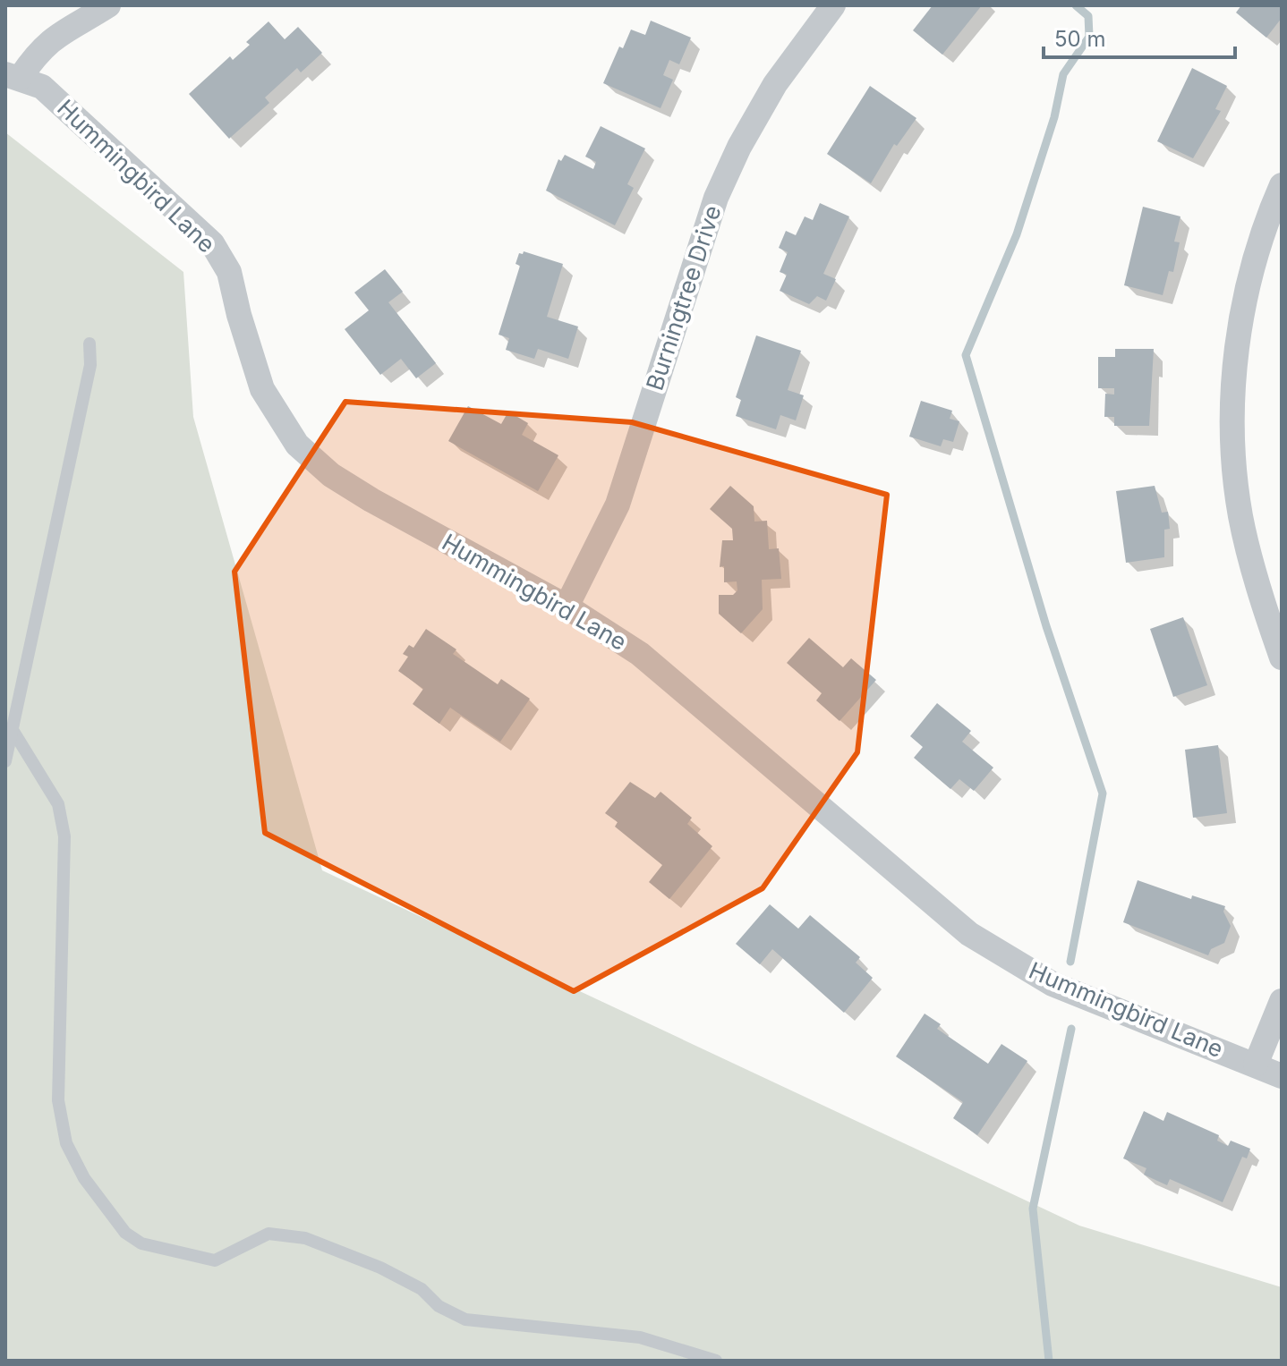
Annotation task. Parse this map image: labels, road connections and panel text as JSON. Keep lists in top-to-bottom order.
{
  "streets": {
    "street": ["Hummingbird Lane", "Burningtree Drive"]
  },
  "crossings": [
    ["Hummingbird Lane", "Burningtree Drive"]
  ],
  "scale_bar": "50 m"
}
